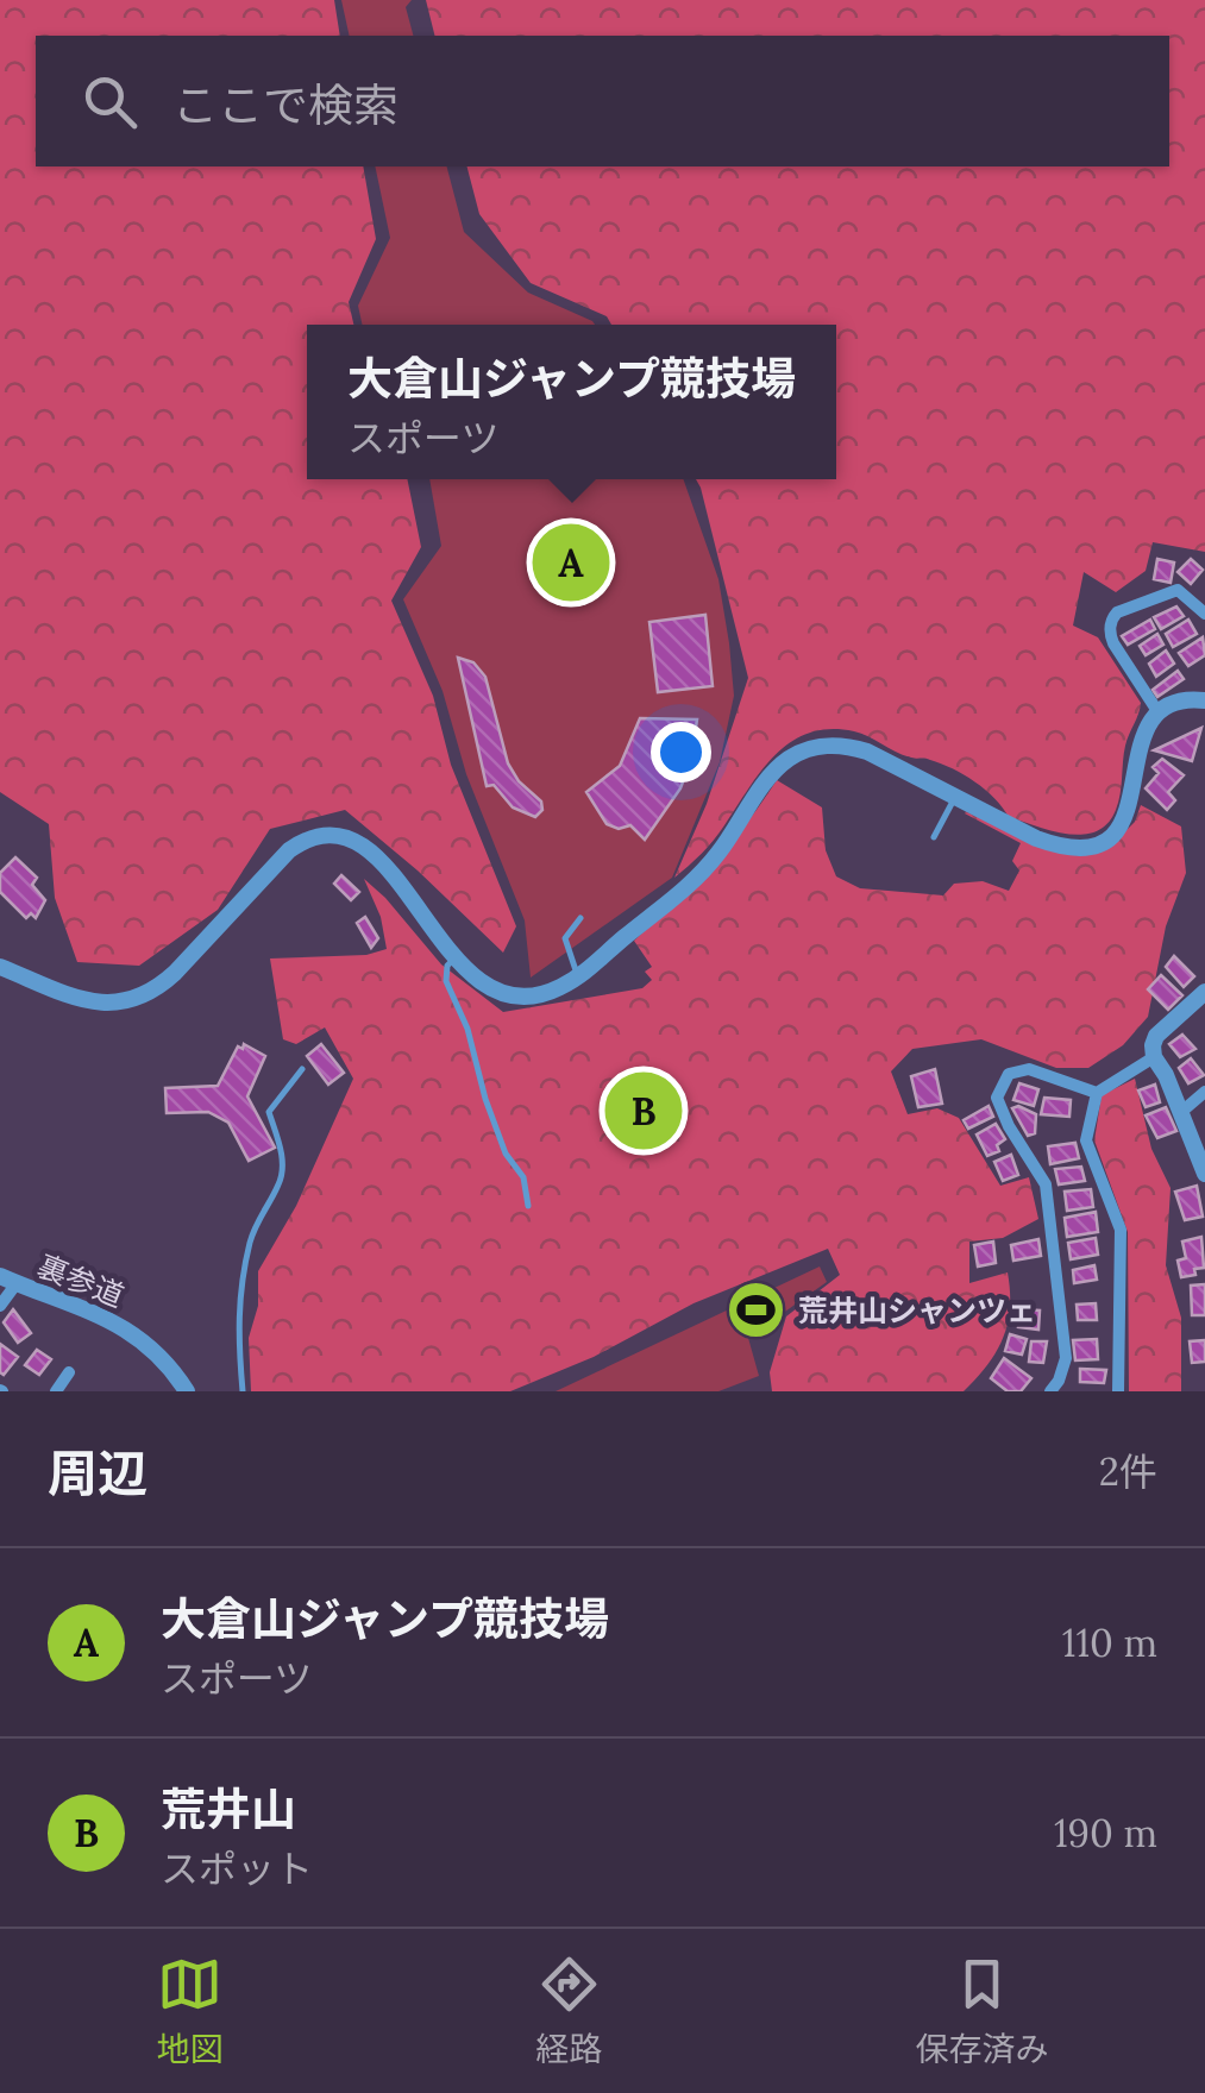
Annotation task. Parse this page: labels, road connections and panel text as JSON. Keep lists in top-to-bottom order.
{
  "streets": {
    "street": ["裏参道"]
  },
  "places": {
    "sports": ["荒井山シャンツェ"]
  },
  "page": {
    "search": "ここで検索",
    "popup": ["大倉山ジャンプ競技場", "スポーツ"],
    "pins": ["A", "B"],
    "heading": ["周辺", "2件"],
    "list": [
      {
        "mark": "A",
        "name": "大倉山ジャンプ競技場",
        "note": "スポーツ",
        "value": "110 m"
      },
      {
        "mark": "B",
        "name": "荒井山",
        "note": "スポット",
        "value": "190 m"
      }
    ],
    "nav": ["地図", "経路", "保存済み"]
  }
}
